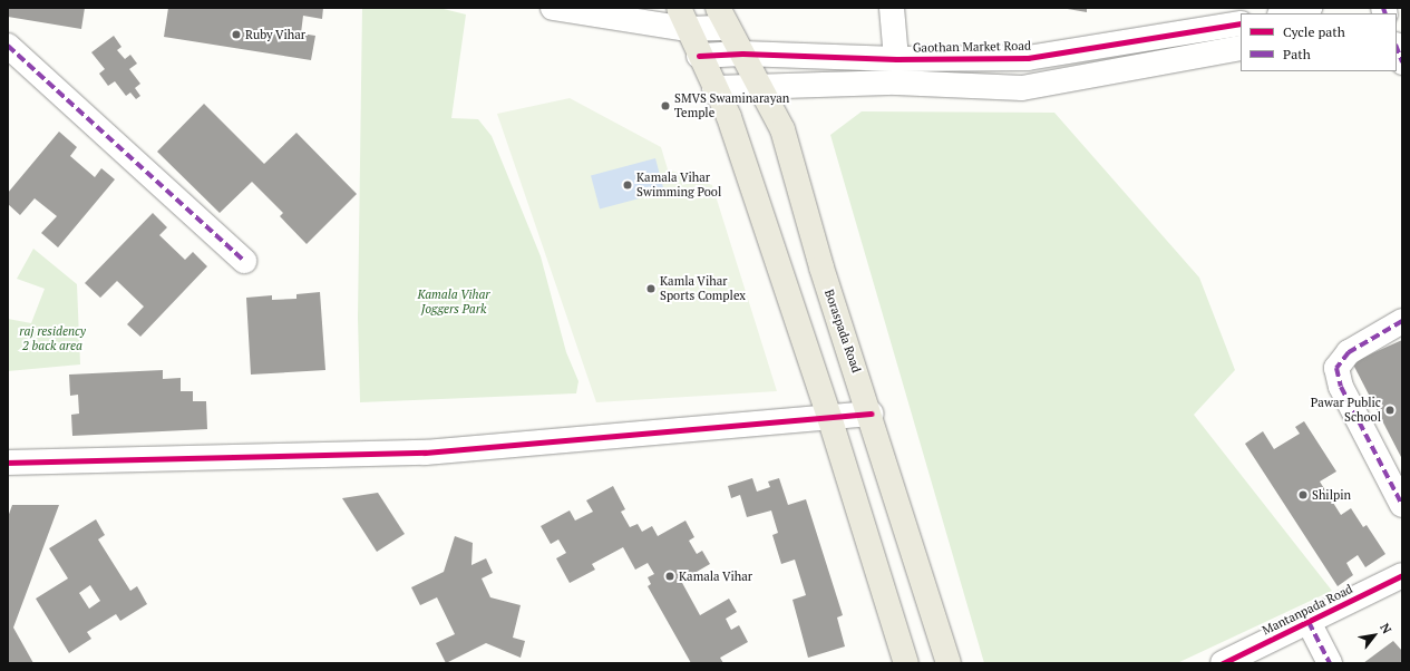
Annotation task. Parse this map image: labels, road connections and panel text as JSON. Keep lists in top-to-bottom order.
{
  "streets": {
    "main road": ["Boraspada Road"],
    "street": ["Gaothan Market Road", "Mantanpada Road"]
  },
  "crossings": [
    ["Gaothan Market Road", "Boraspada Road"]
  ],
  "parks": ["Kamala Vihar Joggers Park", "raj residency 2 back area"],
  "places": [
    "Ruby Vihar",
    "SMVS Swaminarayan Temple",
    "Kamala Vihar Swimming Pool",
    "Kamla Vihar Sports Complex",
    "Pawar Public School",
    "Shilpin",
    "Kamala Vihar"
  ],
  "legend": ["Cycle path", "Path"],
  "north": "top right"
}
